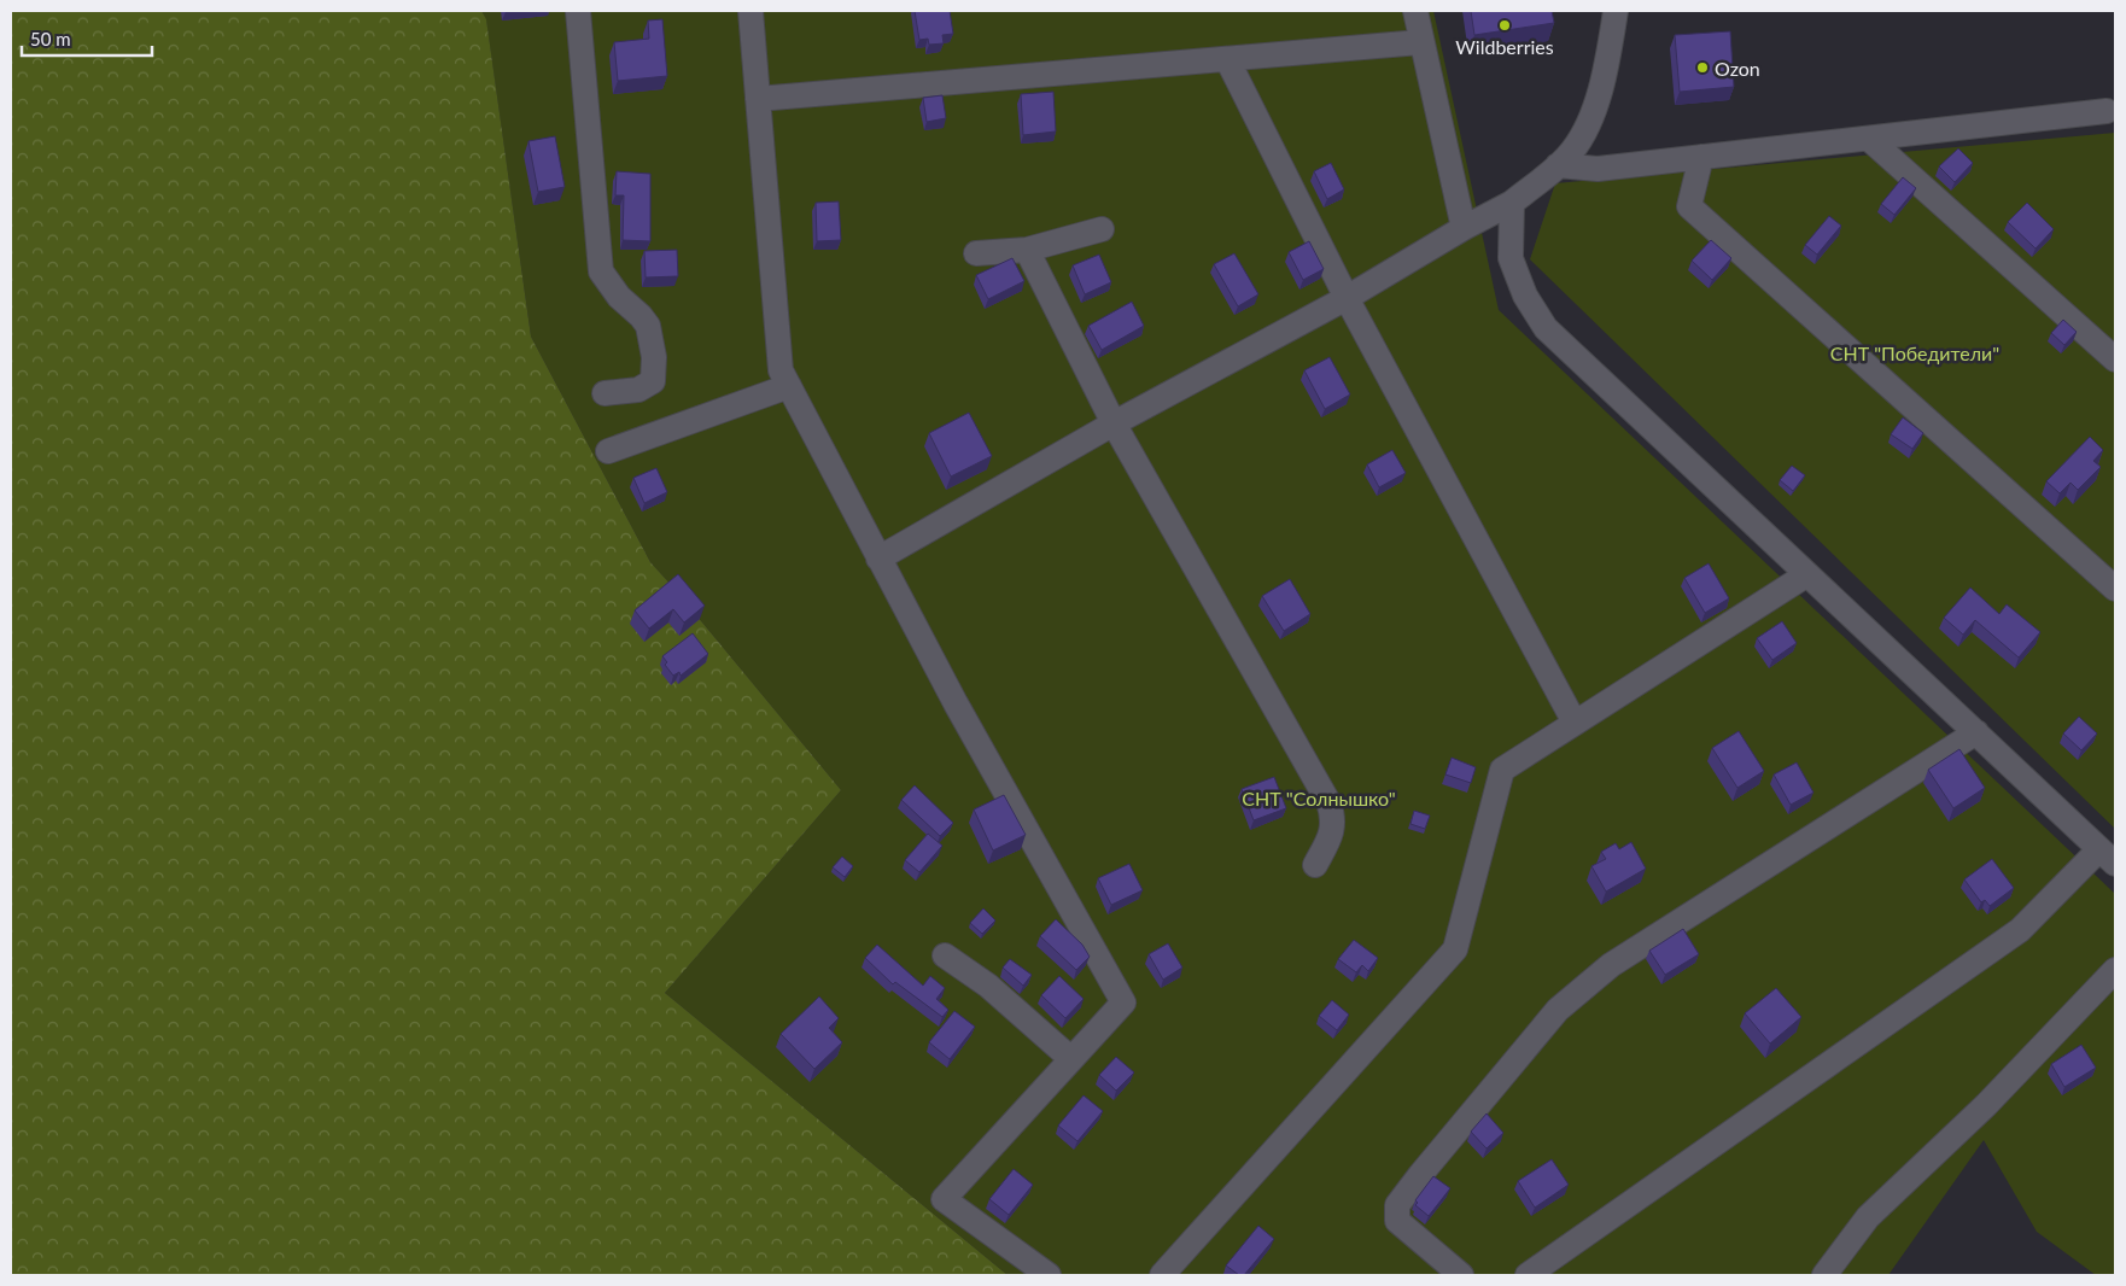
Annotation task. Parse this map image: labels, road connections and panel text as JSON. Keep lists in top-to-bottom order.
{
  "parks": ["СНТ \"Победители\"", "СНТ \"Солнышко\""],
  "places": ["Wildberries", "Ozon"],
  "scale_bar": "50 m"
}
